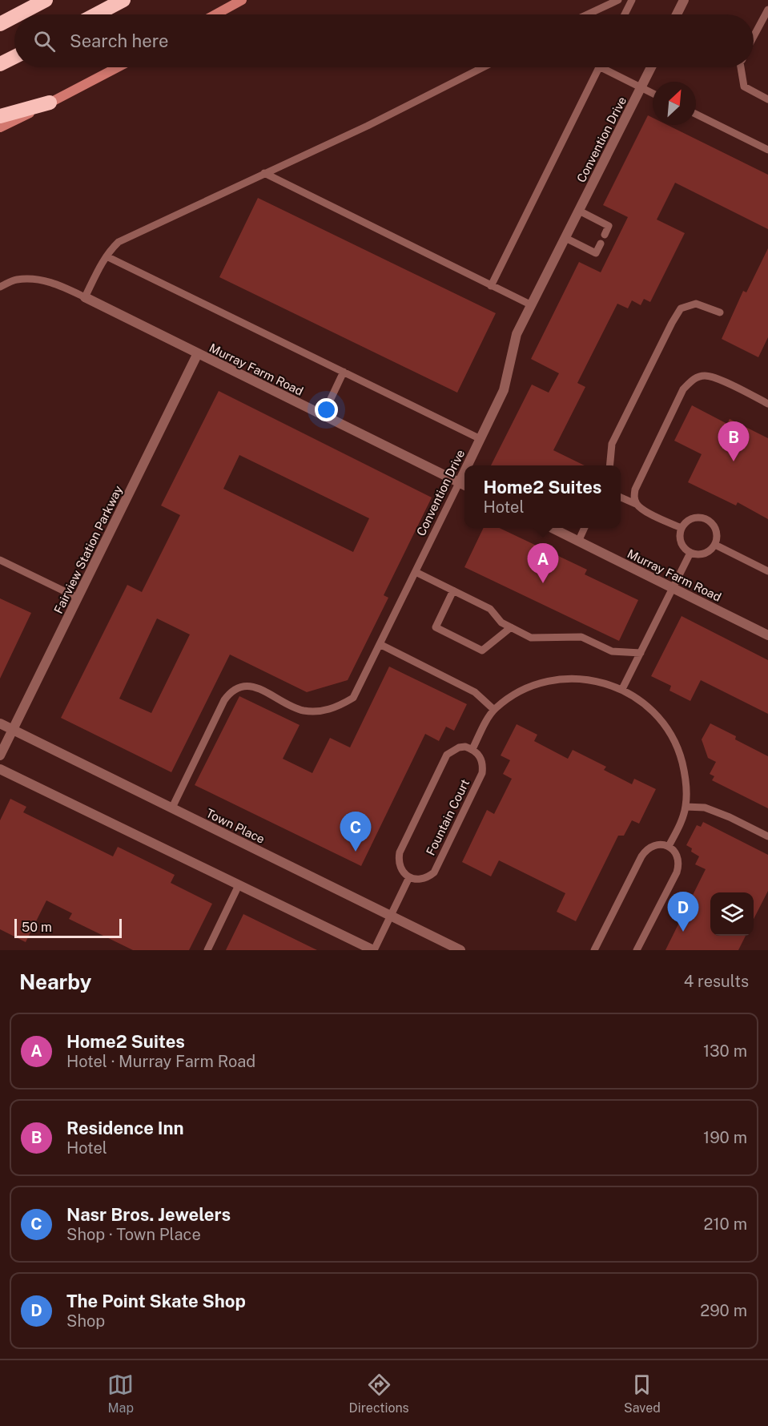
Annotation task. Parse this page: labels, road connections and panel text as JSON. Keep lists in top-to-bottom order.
{
  "streets": {
    "street": [
      "Convention Drive",
      "Murray Farm Road",
      "Fairview Station Parkway",
      "Town Place"
    ],
    "lane": ["Fountain Court"]
  },
  "crossings": [
    ["Convention Drive", "Murray Farm Road"],
    ["Convention Drive", "Town Place"],
    ["Murray Farm Road", "Fairview Station Parkway"],
    ["Fairview Station Parkway", "Town Place"]
  ],
  "scale_bar": "50 m",
  "north": "top right",
  "page": {
    "search": "Search here",
    "pins": [
      "B",
      "A",
      "C",
      "D"
    ],
    "popup": ["Home2 Suites", "Hotel"],
    "scale": "50 m",
    "heading": ["Nearby", "4 results"],
    "list": [
      {
        "mark": "A",
        "name": "Home2 Suites",
        "note": "Hotel · Murray Farm Road",
        "value": "130 m"
      },
      {
        "mark": "B",
        "name": "Residence Inn",
        "note": "Hotel",
        "value": "190 m"
      },
      {
        "mark": "C",
        "name": "Nasr Bros. Jewelers",
        "note": "Shop · Town Place",
        "value": "210 m"
      },
      {
        "mark": "D",
        "name": "The Point Skate Shop",
        "note": "Shop",
        "value": "290 m"
      }
    ],
    "nav": ["Map", "Directions", "Saved"]
  }
}
